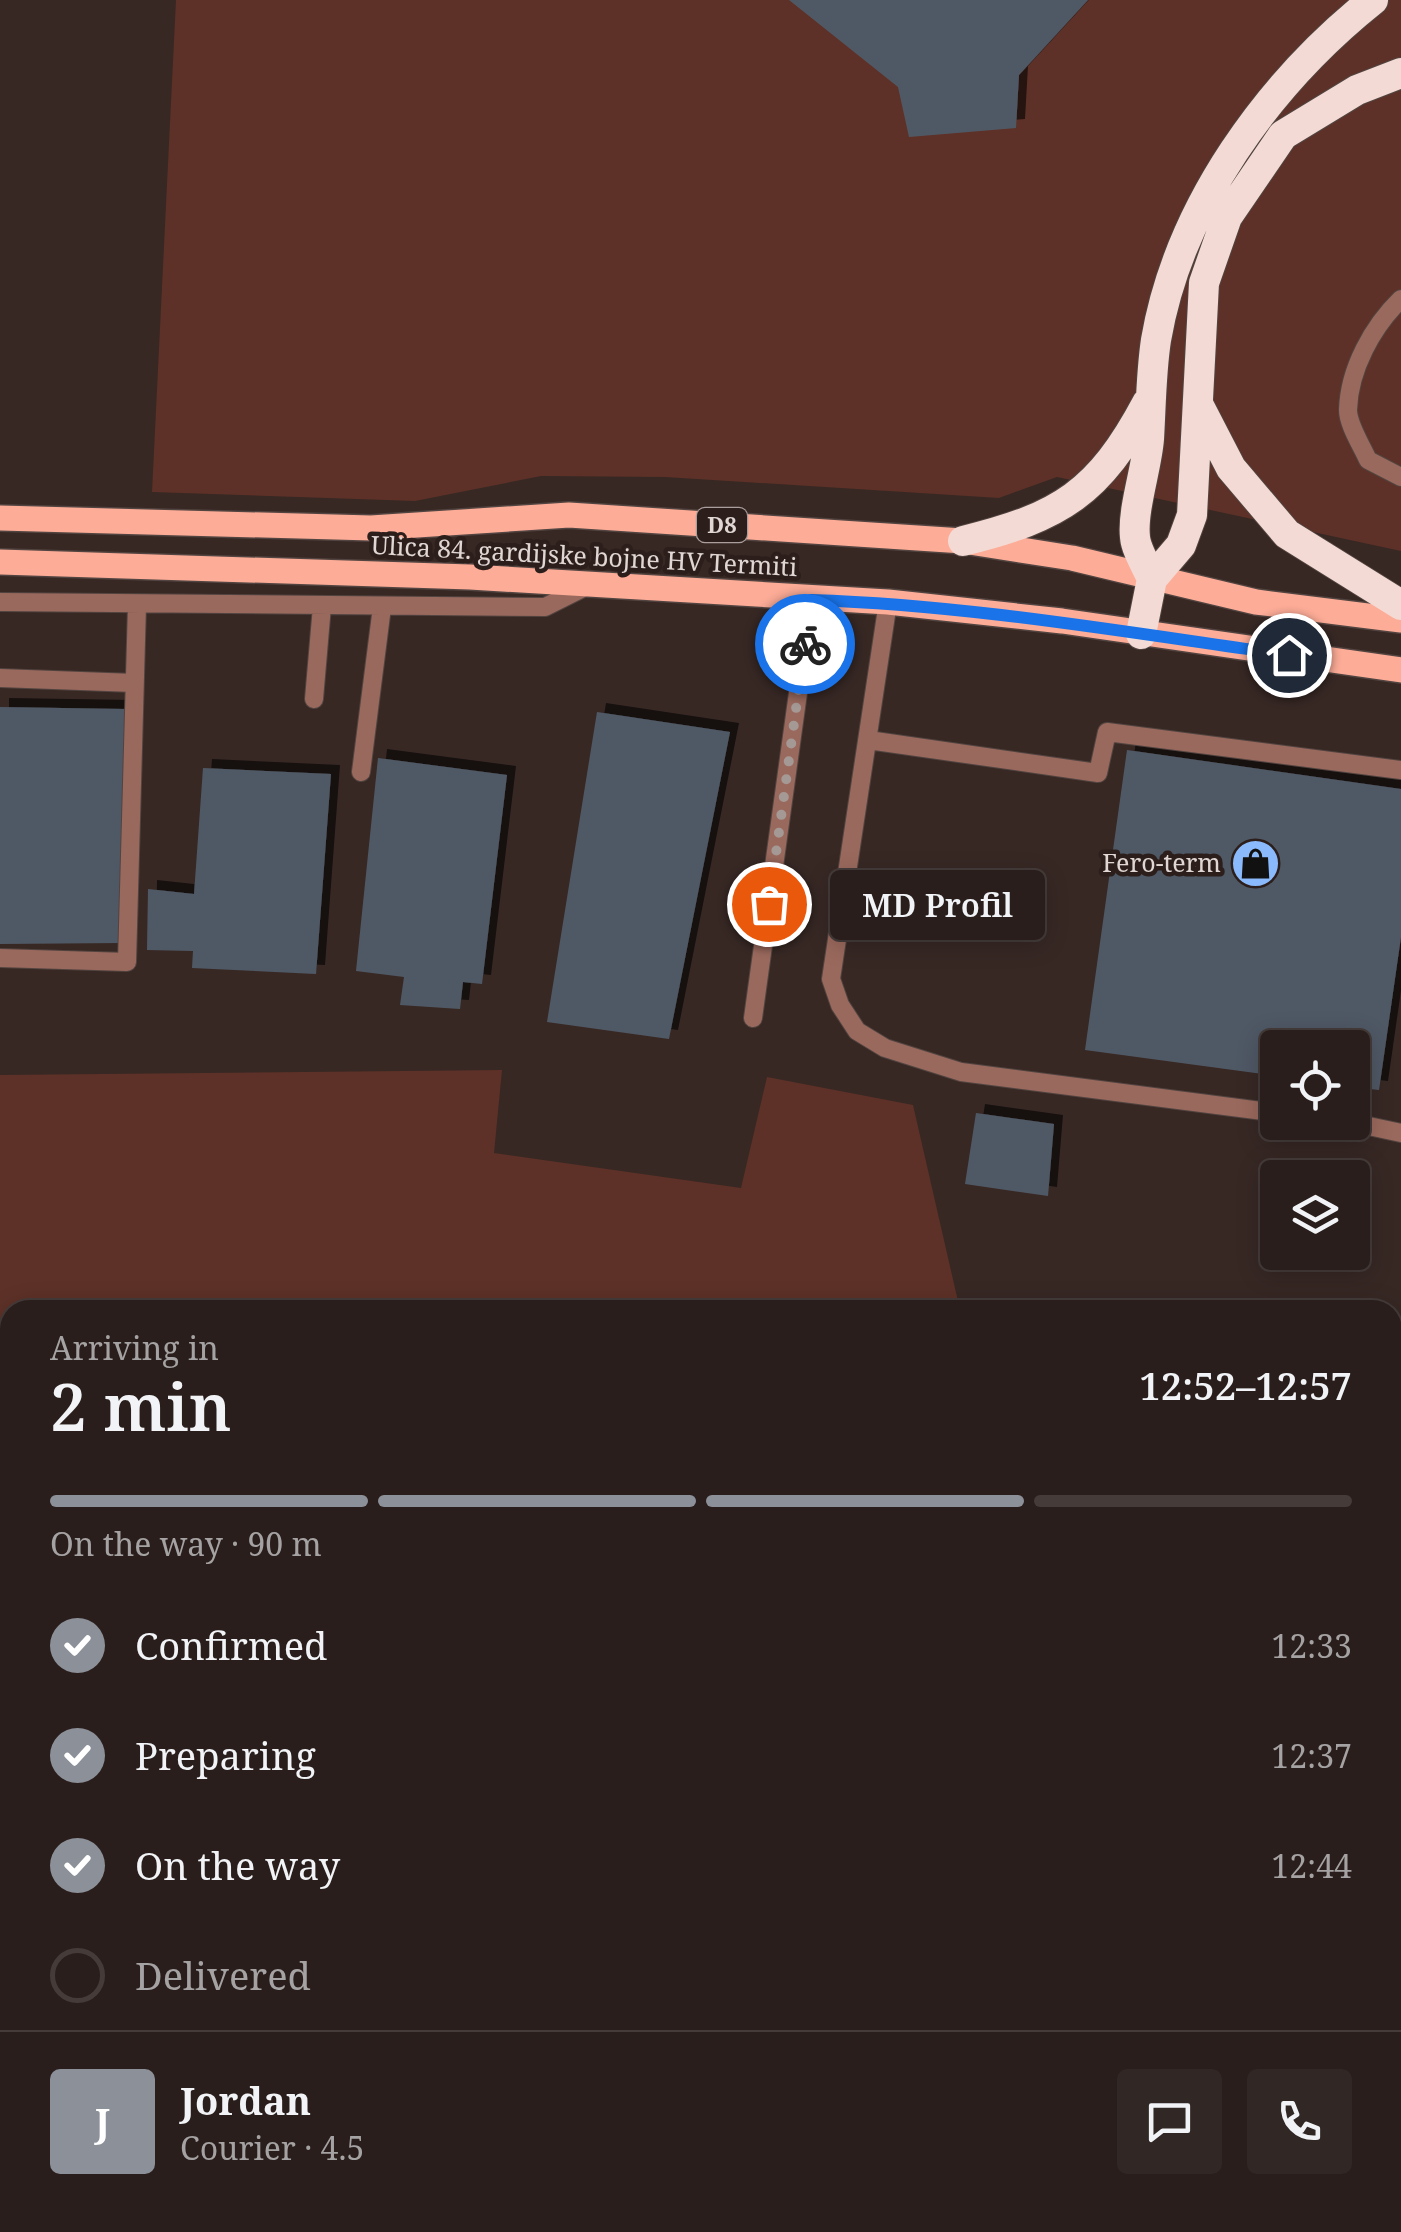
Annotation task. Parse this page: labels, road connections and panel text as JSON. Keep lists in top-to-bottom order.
{
  "streets": {
    "main road": ["D8", "Ulica 84. gardijske bojne HV Termiti"]
  },
  "places": {
    "shop": ["Fero-term"],
    "other": ["MD Profil"]
  },
  "page": {
    "bubble": "MD Profil",
    "heading": ["2 min", "Arriving in", "12:52–12:57"],
    "panel": ["Jordan", "Courier · 4.5"],
    "bar": "On the way · 90 m",
    "list": [
      ["Confirmed", "12:33"],
      ["Preparing", "12:37"],
      ["On the way", "12:44"],
      "Delivered"
    ],
    "round": "J"
  }
}
